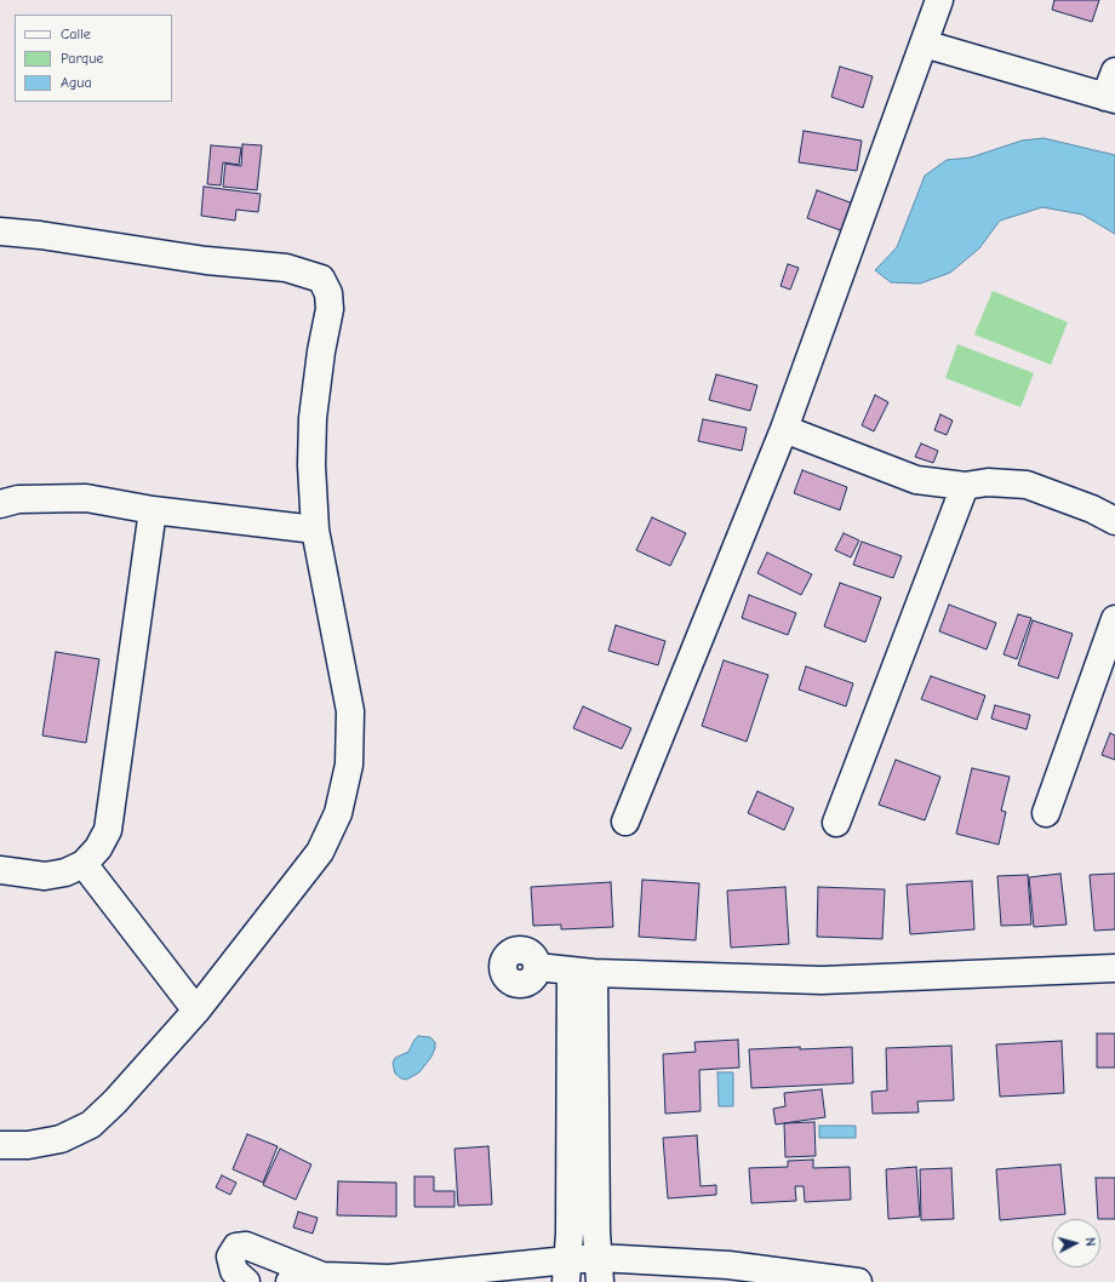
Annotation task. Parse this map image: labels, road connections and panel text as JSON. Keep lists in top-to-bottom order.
{
  "legend": ["Calle", "Parque", "Agua"],
  "north": "right"
}
